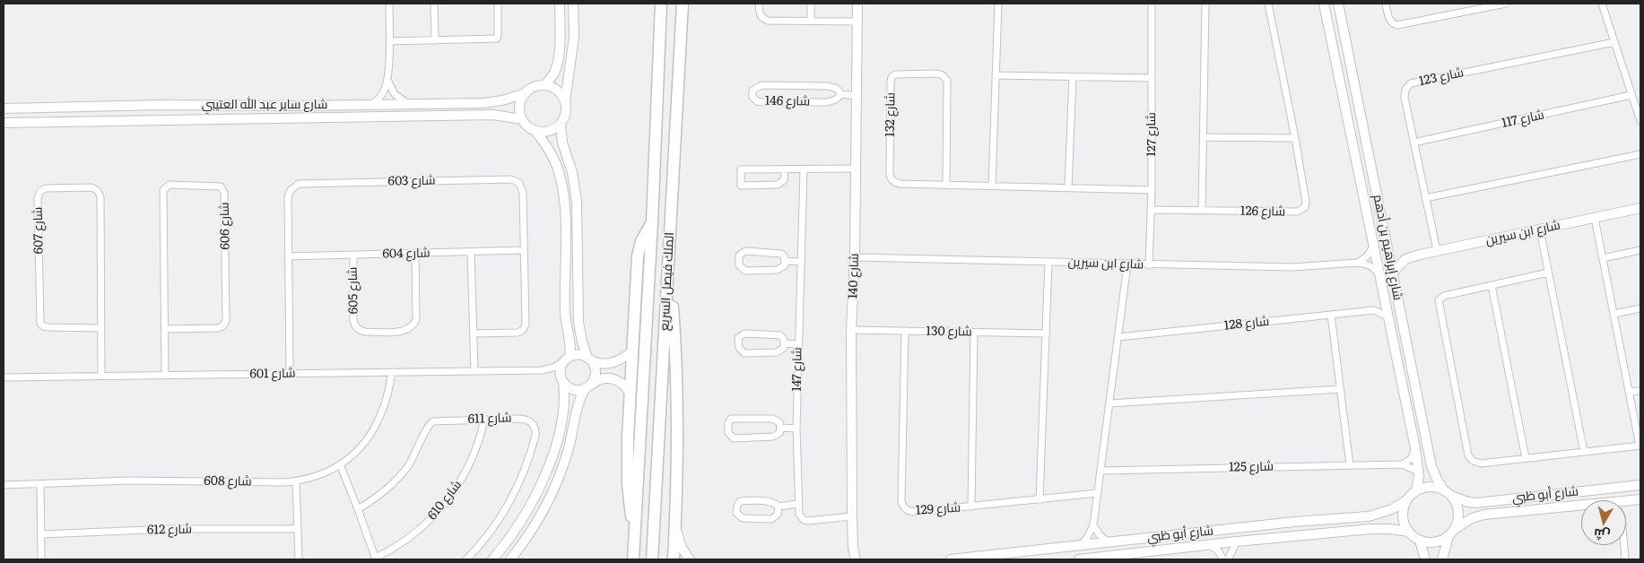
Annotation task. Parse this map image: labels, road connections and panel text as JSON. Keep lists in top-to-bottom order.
{
  "streets": {
    "highway": ["الملك فيصل السريع"],
    "street": [
      "شارع 123",
      "شارع 146",
      "شارع ساير عبد الله العتيبي",
      "شارع 132",
      "شارع 117",
      "شارع 127",
      "شارع 603",
      "شارع 126",
      "شارع 606",
      "شارع 607",
      "شارع ابن سيرين",
      "شارع إبراهيم بن أدهم",
      "شارع 604",
      "شارع 140",
      "شارع 605",
      "شارع 128",
      "شارع 130",
      "شارع 147",
      "شارع 601",
      "شارع 611",
      "شارع 125",
      "شارع 608",
      "شارع أبو ظبي",
      "شارع 610",
      "شارع 129",
      "شارع 612"
    ]
  },
  "crossings": [
    ["شارع 123", "شارع 117"],
    ["شارع 123", "شارع ابن سيرين"],
    ["شارع 146", "شارع 140"],
    ["شارع 132", "شارع 127"],
    ["شارع 127", "شارع 126"],
    ["شارع 127", "شارع ابن سيرين"],
    ["شارع 603", "شارع 604"],
    ["شارع 603", "شارع 601"],
    ["شارع 606", "شارع 601"],
    ["شارع 607", "شارع 601"],
    ["شارع ابن سيرين", "شارع إبراهيم بن أدهم"],
    ["شارع ابن سيرين", "شارع 140"],
    ["شارع إبراهيم بن أدهم", "شارع 125"],
    ["شارع إبراهيم بن أدهم", "شارع أبو ظبي"],
    ["شارع 604", "شارع 605"],
    ["شارع 140", "شارع 130"],
    ["شارع 130", "شارع 129"],
    ["شارع 601", "شارع 608"],
    ["شارع 611", "شارع 610"]
  ],
  "north": "bottom"
}
